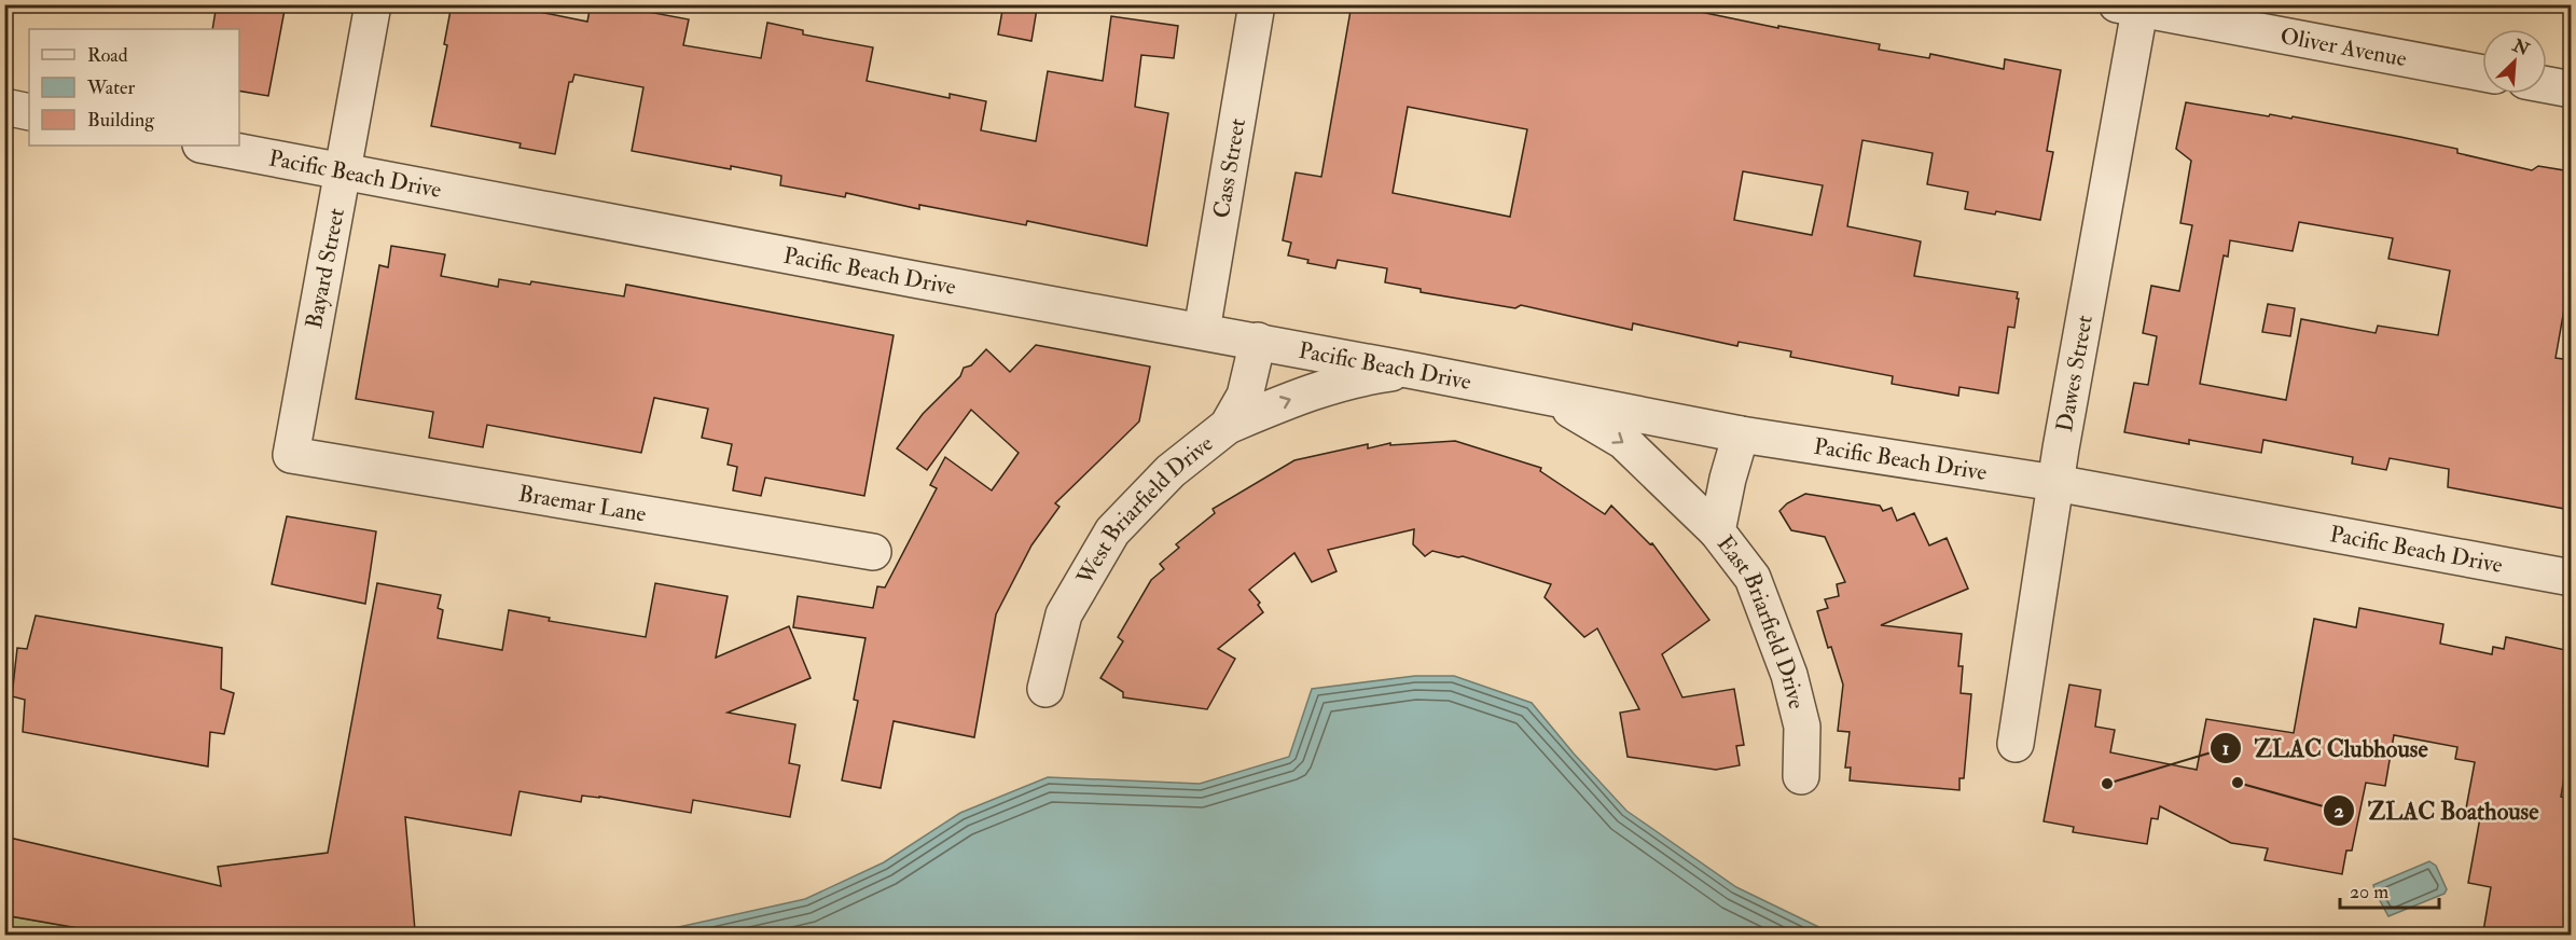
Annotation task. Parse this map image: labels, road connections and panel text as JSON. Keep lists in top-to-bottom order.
{
  "streets": {
    "street": [
      "Oliver Avenue",
      "Cass Street",
      "Pacific Beach Drive",
      "Bayard Street",
      "Dawes Street",
      "Braemar Lane",
      "West Briarfield Drive",
      "East Briarfield Drive"
    ]
  },
  "crossings": [
    ["Oliver Avenue", "Dawes Street"],
    ["Cass Street", "Pacific Beach Drive"],
    ["Pacific Beach Drive", "Bayard Street"],
    ["Pacific Beach Drive", "Dawes Street"],
    ["Pacific Beach Drive", "West Briarfield Drive"],
    ["Pacific Beach Drive", "East Briarfield Drive"],
    ["Bayard Street", "Braemar Lane"]
  ],
  "places": ["ZLAC Boathouse", "ZLAC Clubhouse"],
  "legend": ["Road", "Water", "Building"],
  "scale_bar": "20 m",
  "north": "top right"
}
